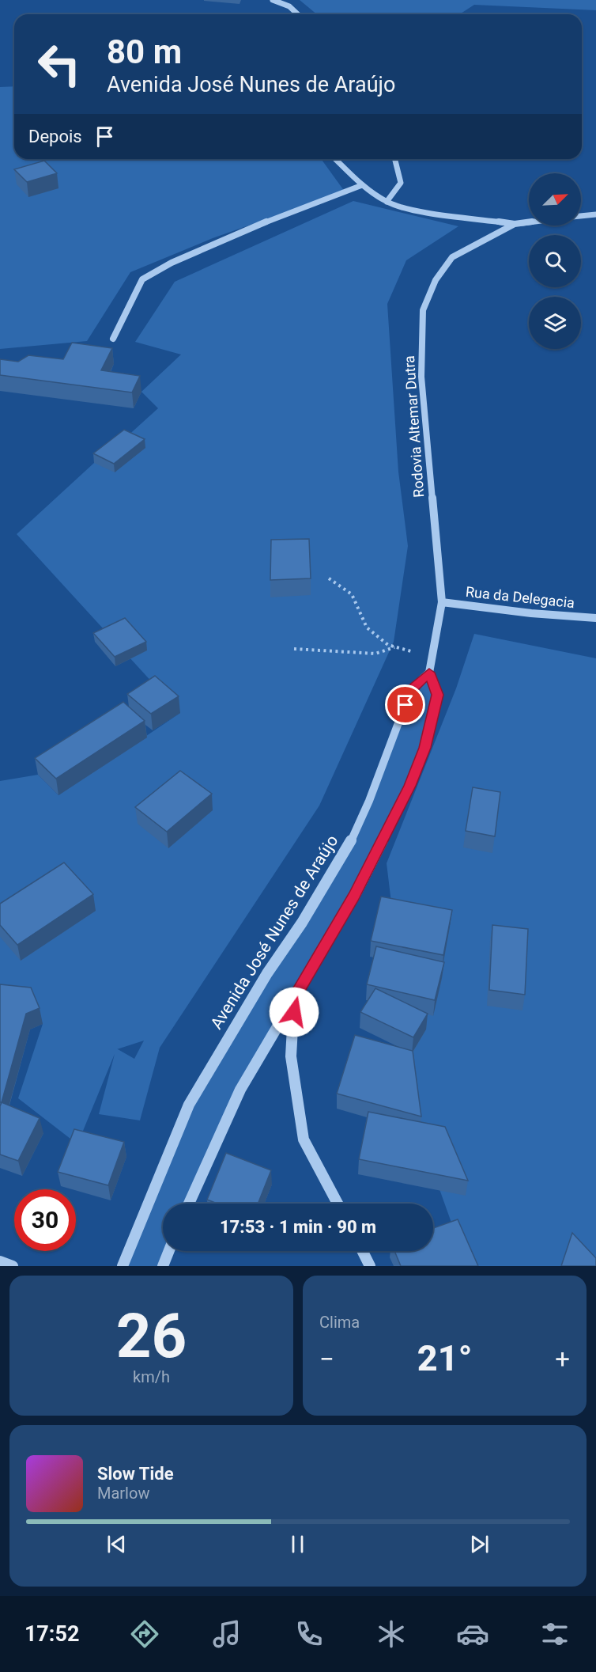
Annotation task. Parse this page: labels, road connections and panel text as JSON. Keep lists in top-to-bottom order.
{
  "streets": {
    "street": ["Rodovia Altemar Dutra", "Rua da Delegacia", "Avenida José Nunes de Araújo"]
  },
  "crossings": [
    ["Rodovia Altemar Dutra", "Rua da Delegacia"],
    ["Rodovia Altemar Dutra", "Avenida José Nunes de Araújo"]
  ],
  "north": "top right",
  "page": {
    "turn": ["80 m", "Avenida José Nunes de Araújo"],
    "then": "Depois",
    "limit": "30",
    "trip": "17:53 · 1 min · 90 m",
    "tile": [
      ["26", "km/h"],
      "Clima"
    ],
    "heat": ["−", "21°", "+"],
    "song": ["Slow Tide", "Marlow"],
    "tabs": "17:52"
  }
}
